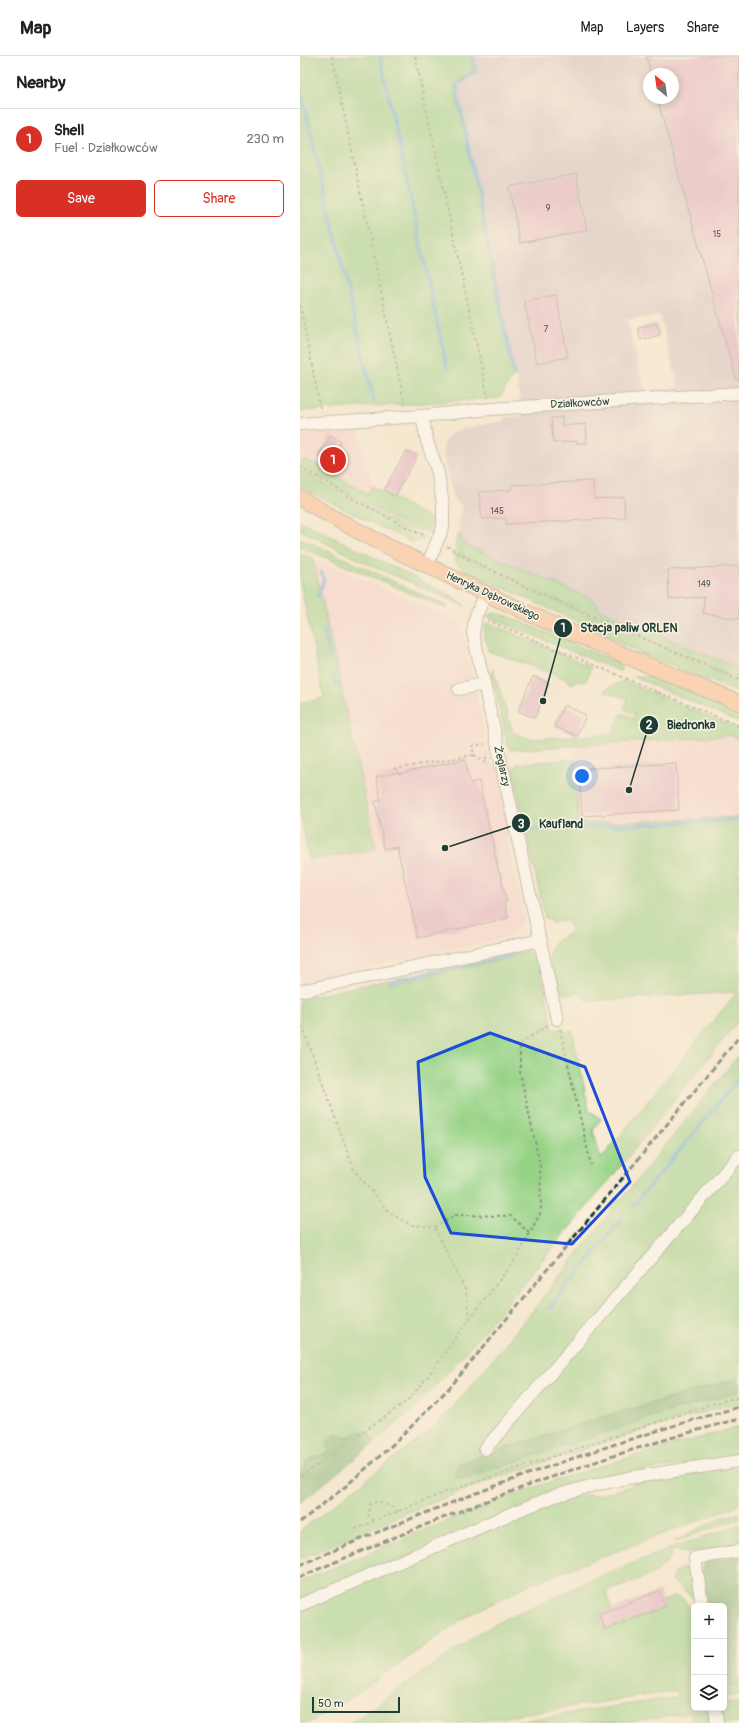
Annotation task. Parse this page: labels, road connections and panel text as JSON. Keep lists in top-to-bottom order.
{
  "streets": {
    "main road": ["Henryka Dąbrowskiego"],
    "street": ["Działkowców", "Żeglarzy"]
  },
  "crossings": [
    ["Henryka Dąbrowskiego", "Żeglarzy"]
  ],
  "places": ["Stacja paliw ORLEN", "Biedronka", "Kaufland"],
  "house_numbers": [
    "9",
    "15",
    "7",
    "145",
    "149"
  ],
  "scale_bar": "50 m",
  "north": "top left",
  "page": {
    "header": "Map",
    "nav": ["Map", "Layers", "Share"],
    "heading": "Nearby",
    "list": [
      {
        "mark": "1",
        "name": "Shell",
        "note": "Fuel · Działkowców",
        "value": "230 m"
      }
    ],
    "buttons": ["Save", "Share"],
    "pins": "1",
    "map_buttons": ["+", "−"],
    "scale": "50 m"
  }
}
